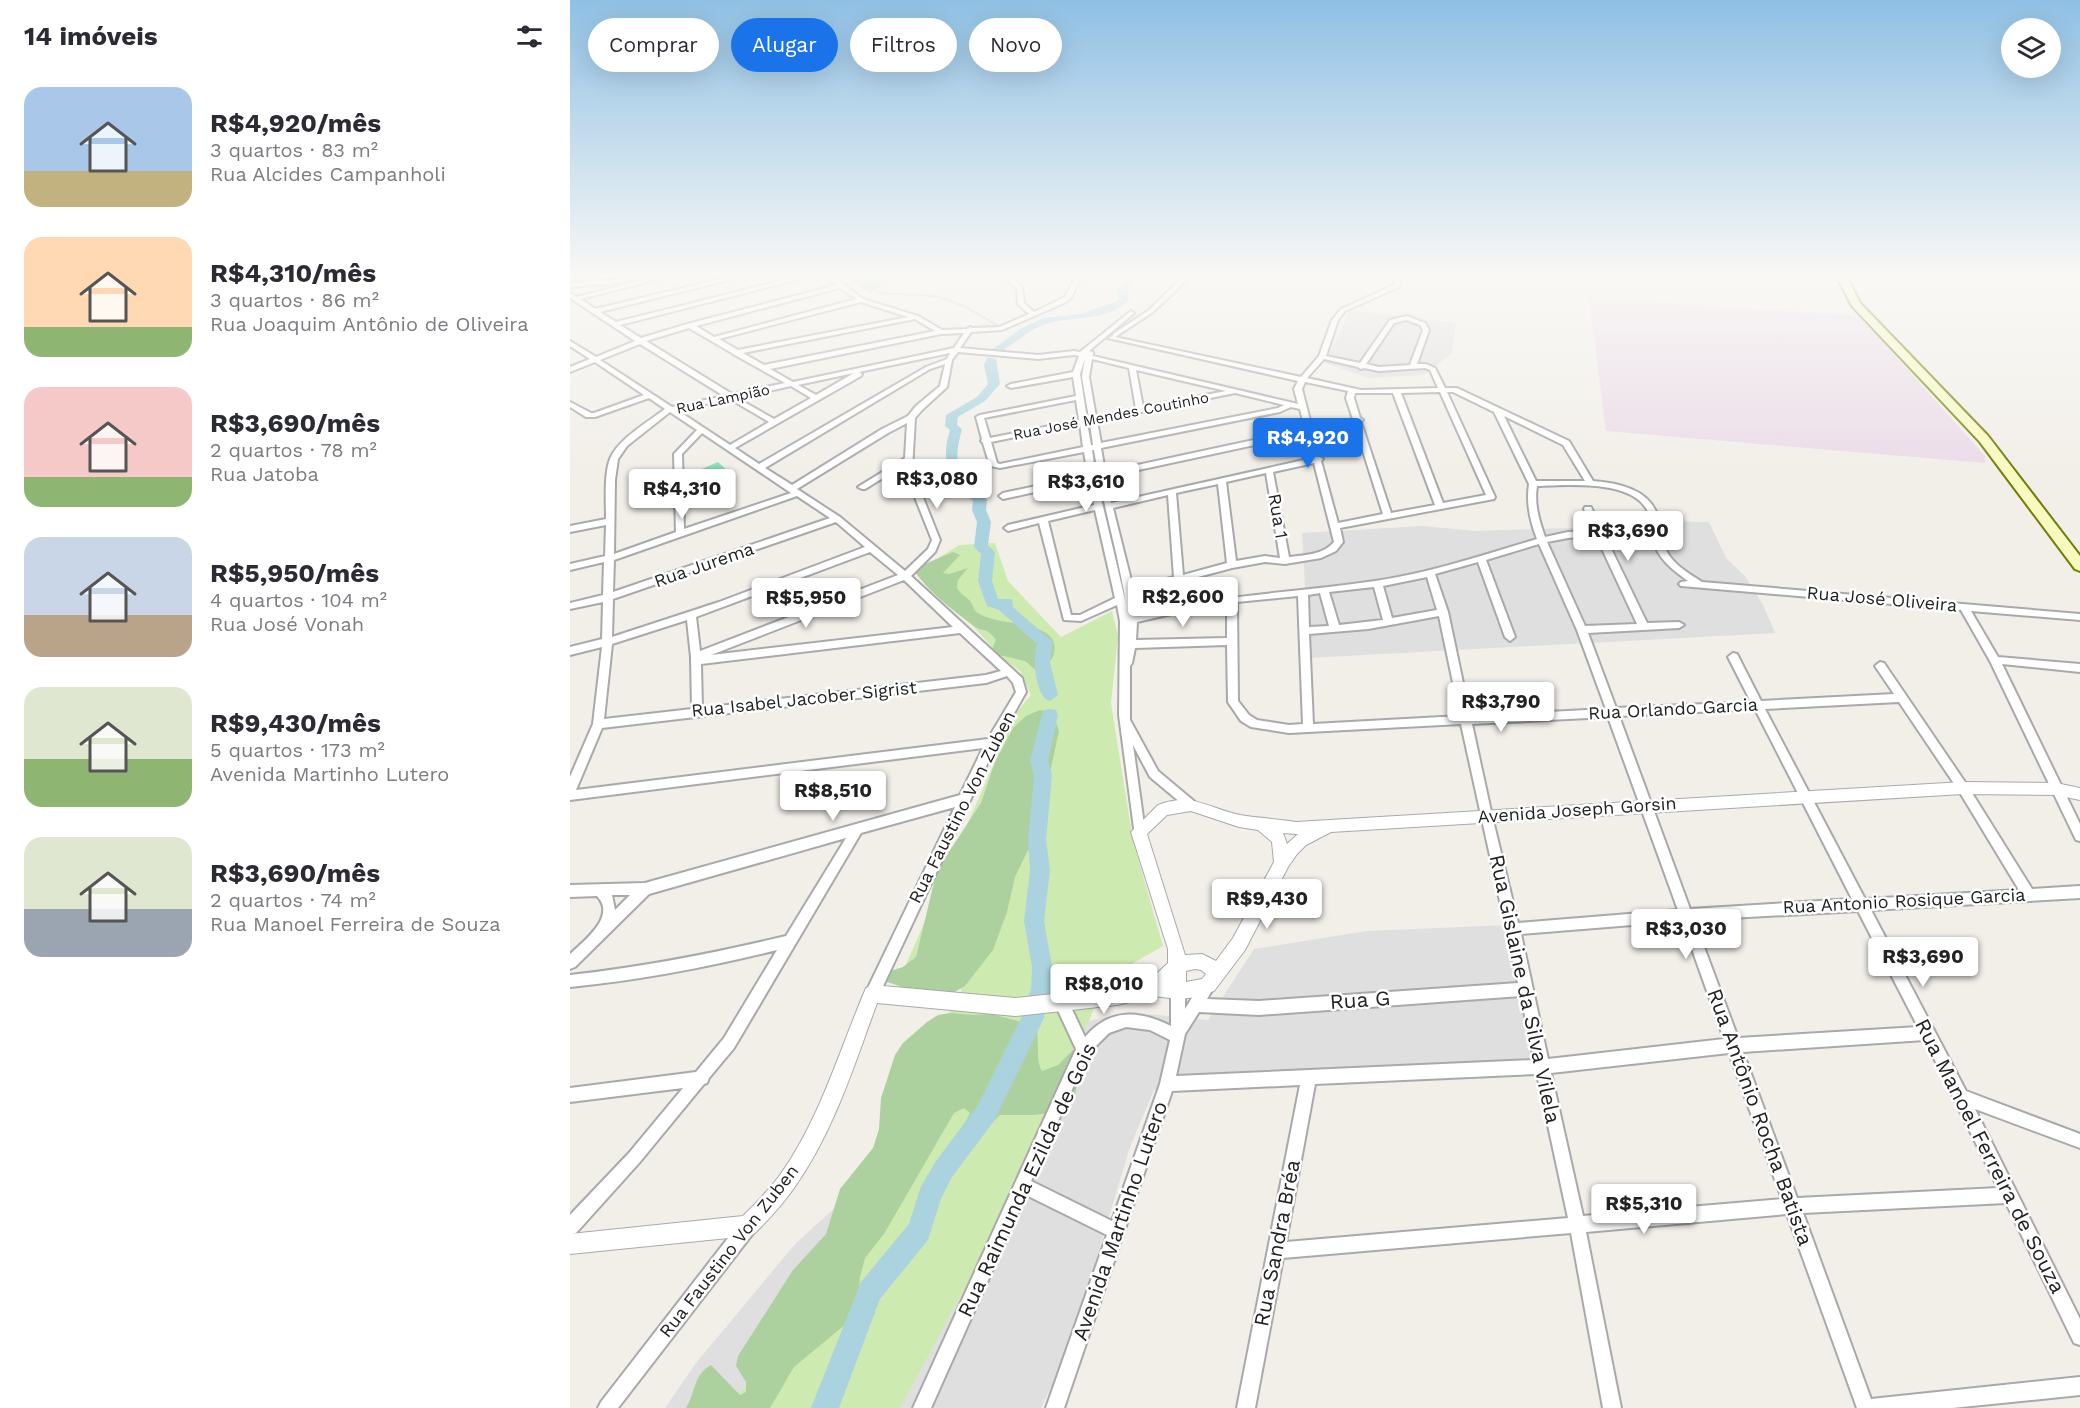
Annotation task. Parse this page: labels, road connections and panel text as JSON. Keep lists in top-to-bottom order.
{
  "streets": {
    "street": [
      "Rua Lampião",
      "Rua José Mendes Coutinho",
      "Rua 1",
      "Rua Jurema",
      "Rua José Oliveira",
      "Rua Isabel Jacober Sigrist",
      "Rua Orlando Garcia",
      "Rua Faustino Von Zuben",
      "Avenida Joseph Gorsin",
      "Rua Antonio Rosique Garcia",
      "Rua Gislaine da Silva Vilela",
      "Rua G",
      "Rua Antônio Rocha Batista",
      "Rua Manoel Ferreira de Souza",
      "Rua Raimunda Ezilda de Gois",
      "Avenida Martinho Lutero",
      "Rua Sandra Bréa"
    ]
  },
  "crossings": [
    ["Rua Lampião", "Rua José Mendes Coutinho"],
    ["Rua Lampião", "Rua Faustino Von Zuben"],
    ["Rua Jurema", "Rua Faustino Von Zuben"],
    ["Rua Isabel Jacober Sigrist", "Rua Faustino Von Zuben"],
    ["Rua Orlando Garcia", "Rua Gislaine da Silva Vilela"],
    ["Rua Orlando Garcia", "Rua Antônio Rocha Batista"],
    ["Rua Orlando Garcia", "Rua Manoel Ferreira de Souza"],
    ["Avenida Joseph Gorsin", "Rua Gislaine da Silva Vilela"],
    ["Avenida Joseph Gorsin", "Rua Antônio Rocha Batista"],
    ["Avenida Joseph Gorsin", "Rua Manoel Ferreira de Souza"],
    ["Avenida Joseph Gorsin", "Avenida Martinho Lutero"],
    ["Rua Antonio Rosique Garcia", "Rua Gislaine da Silva Vilela"],
    ["Rua Antonio Rosique Garcia", "Rua Antônio Rocha Batista"],
    ["Rua Antonio Rosique Garcia", "Rua Manoel Ferreira de Souza"],
    ["Rua Gislaine da Silva Vilela", "Rua G"],
    ["Rua G", "Avenida Martinho Lutero"],
    ["Rua Raimunda Ezilda de Gois", "Avenida Martinho Lutero"]
  ],
  "page": {
    "heading": "14 imóveis",
    "chip": [
      "Comprar",
      "Alugar",
      "Filtros",
      "Novo"
    ],
    "list": [
      {
        "name": "R$4,920/mês",
        "note": "3 quartos · 83 m² · Rua Alcides Campanholi"
      },
      {
        "name": "R$4,310/mês",
        "note": "3 quartos · 86 m² · Rua Joaquim Antônio de Oliveira"
      },
      {
        "name": "R$3,690/mês",
        "note": "2 quartos · 78 m² · Rua Jatoba"
      },
      {
        "name": "R$5,950/mês",
        "note": "4 quartos · 104 m² · Rua José Vonah"
      },
      {
        "name": "R$9,430/mês",
        "note": "5 quartos · 173 m² · Avenida Martinho Lutero"
      },
      {
        "name": "R$3,690/mês",
        "note": "2 quartos · 74 m² · Rua Manoel Ferreira de Souza"
      }
    ],
    "price": [
      "R$4,920",
      "R$3,080",
      "R$3,610",
      "R$4,310",
      "R$3,690",
      "R$2,600",
      "R$5,950",
      "R$3,790",
      "R$8,510",
      "R$9,430",
      "R$3,030",
      "R$3,690",
      "R$8,010",
      "R$5,310"
    ]
  }
}
